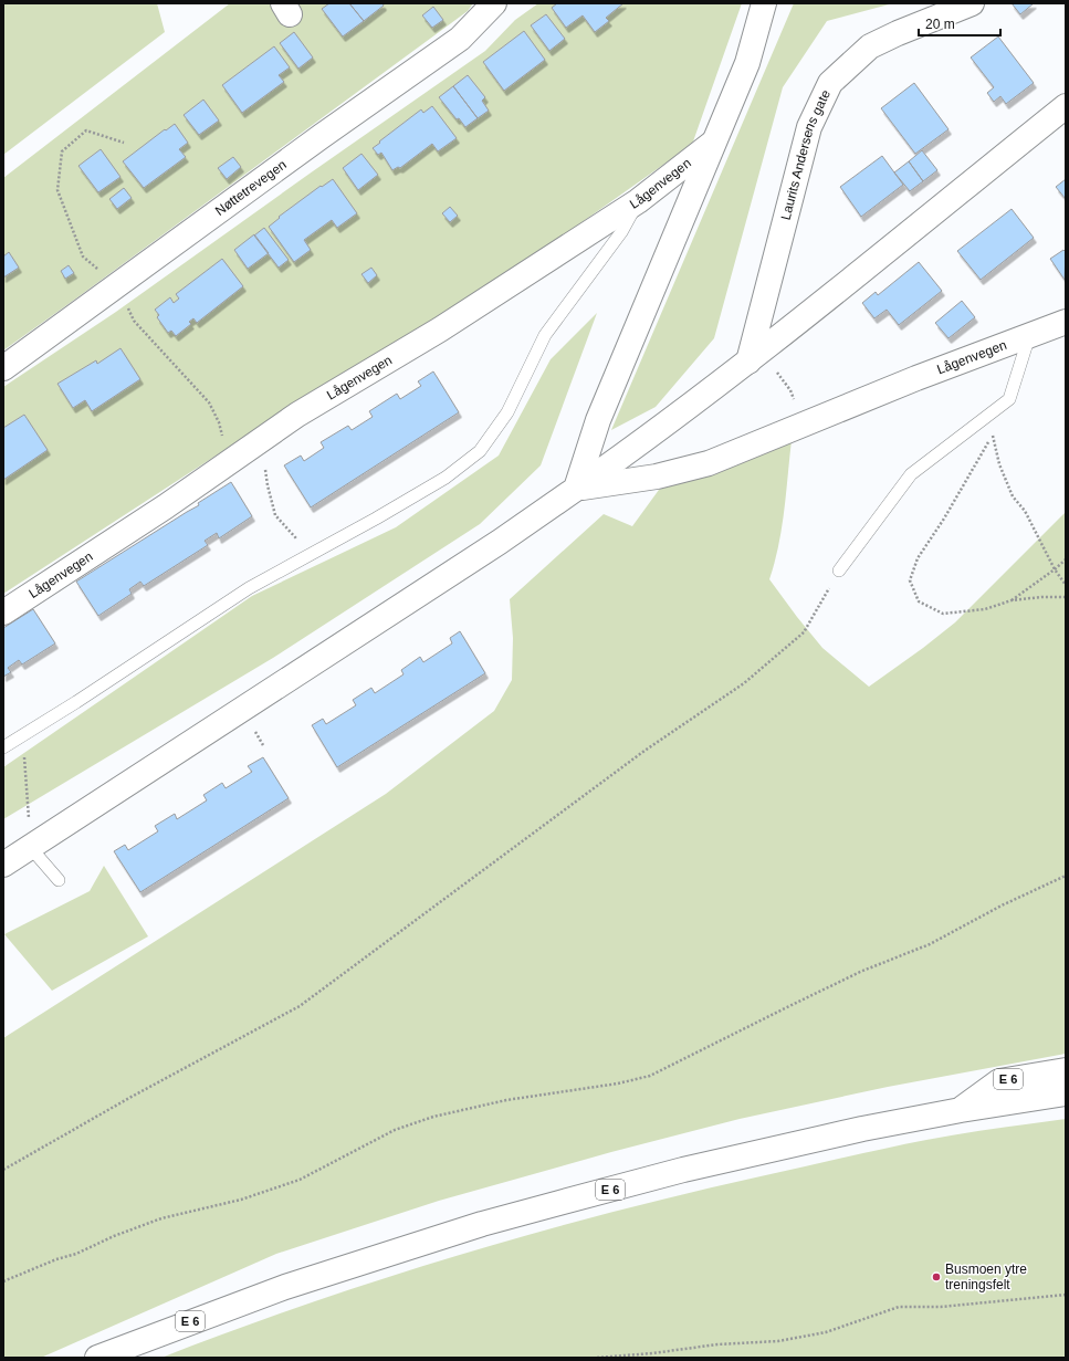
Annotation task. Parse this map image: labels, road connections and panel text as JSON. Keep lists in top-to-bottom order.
{
  "streets": {
    "main road": [
      "Laurits Andersens gate",
      "Lågenvegen",
      "Nøttetrevegen",
      "E 6"
    ]
  },
  "places": ["Busmoen ytre treningsfelt"],
  "scale_bar": "20 m"
}
